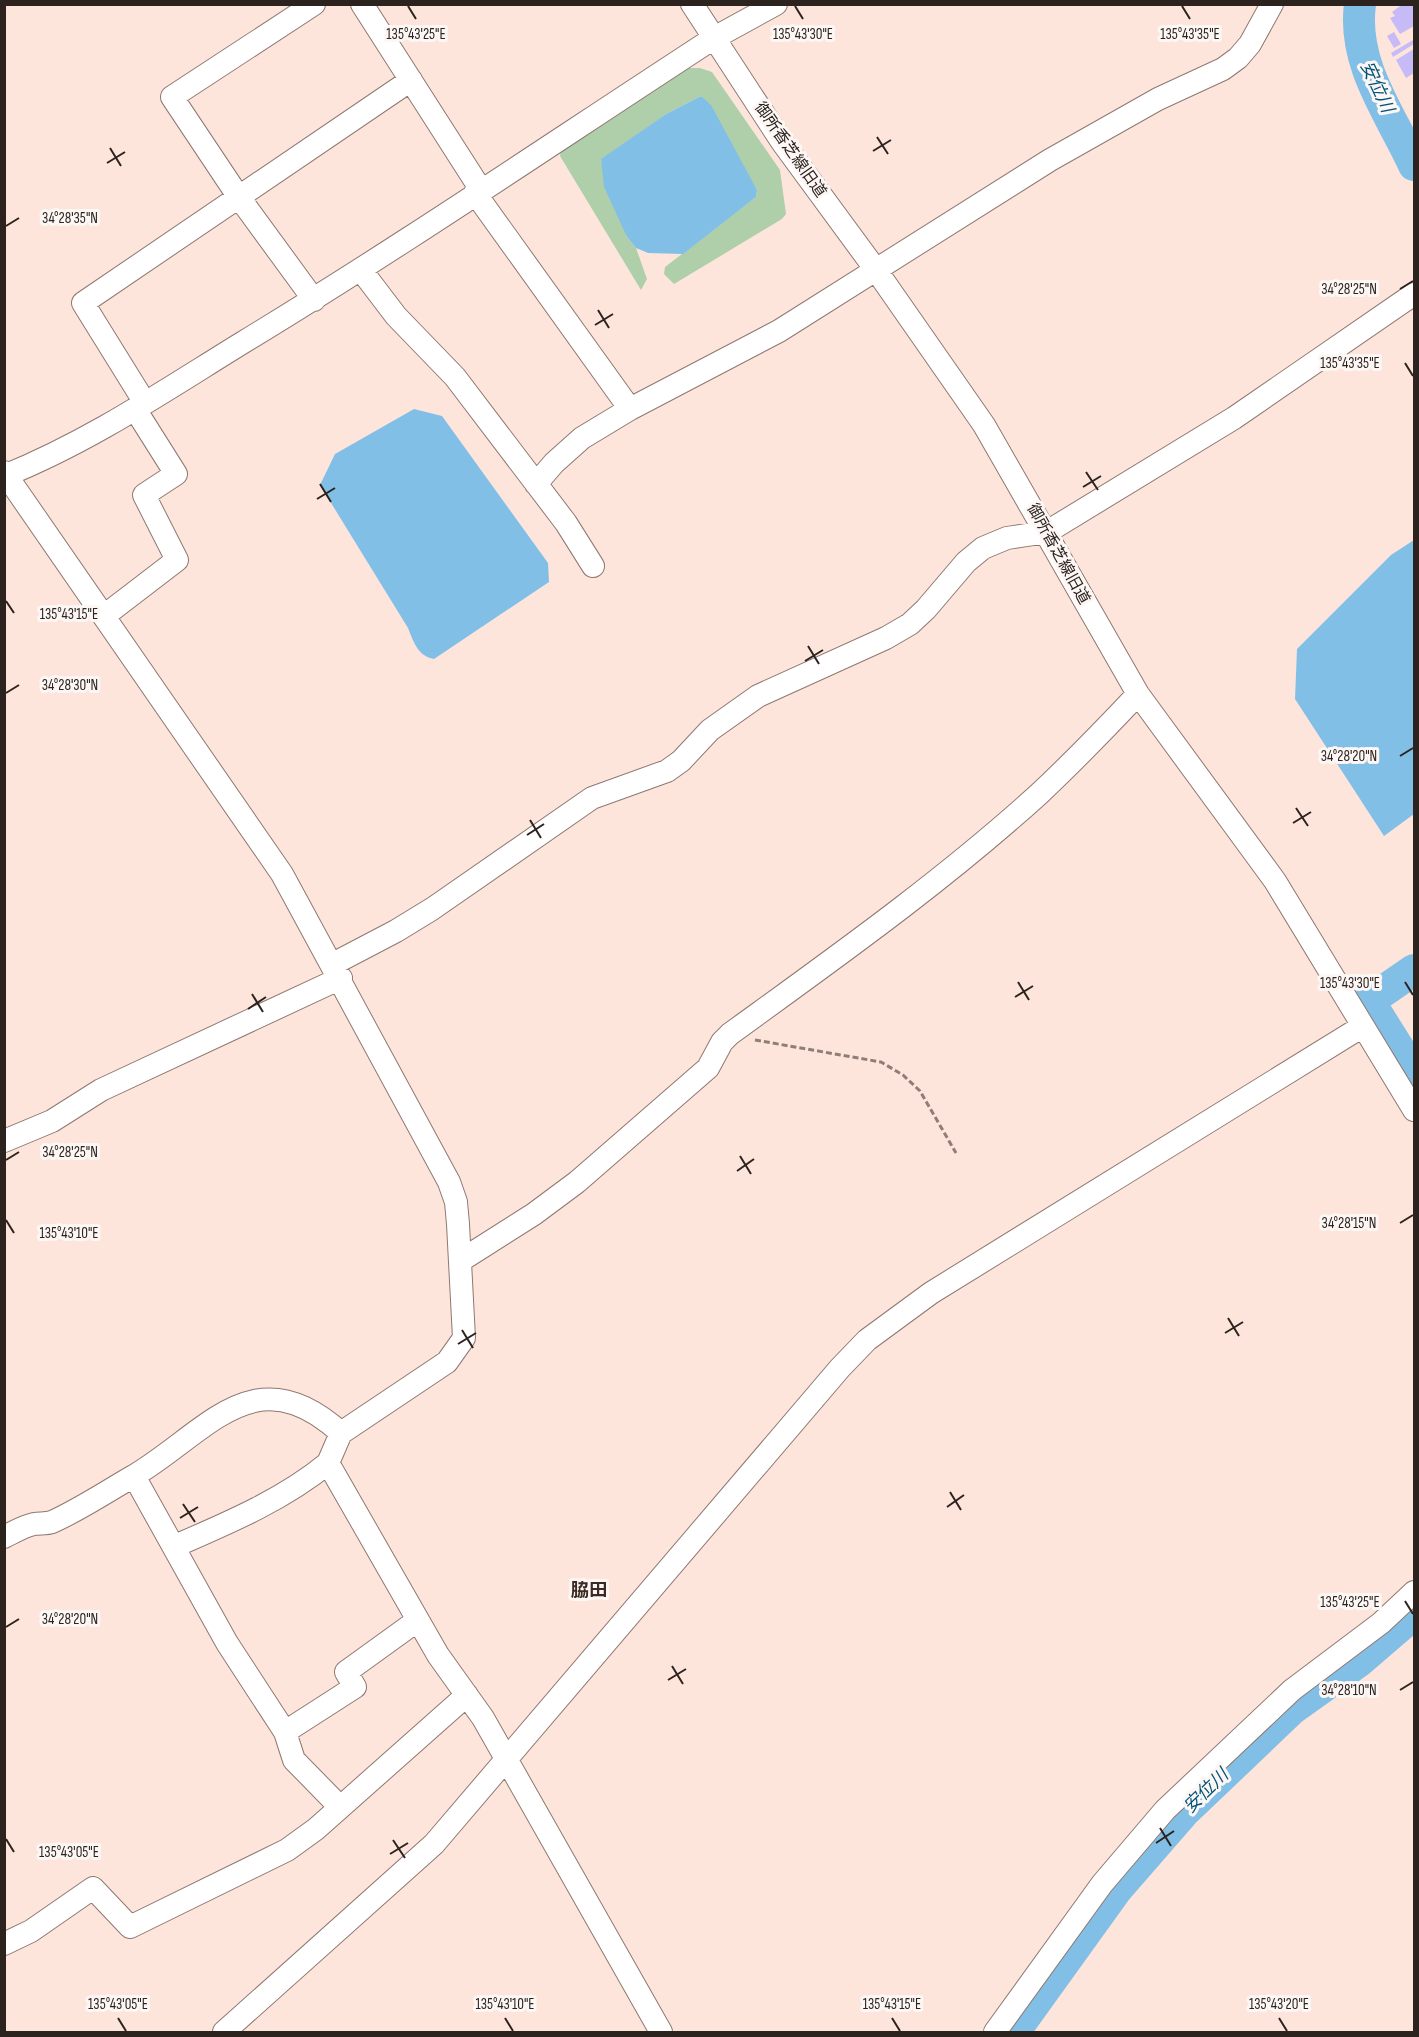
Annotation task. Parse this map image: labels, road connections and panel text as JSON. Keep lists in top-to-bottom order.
{
  "streets": {
    "street": ["御所香芝線旧道"]
  },
  "districts": ["脇田"],
  "water": ["安位川"],
  "coordinates": [
    "135°43'35\"E",
    "135°43'25\"E",
    "135°43'30\"E",
    "34°28'35\"N",
    "34°28'25\"N",
    "135°43'15\"E",
    "34°28'30\"N",
    "34°28'20\"N",
    "34°28'15\"N",
    "135°43'10\"E",
    "34°28'10\"N",
    "135°43'05\"E",
    "135°43'20\"E"
  ]
}
